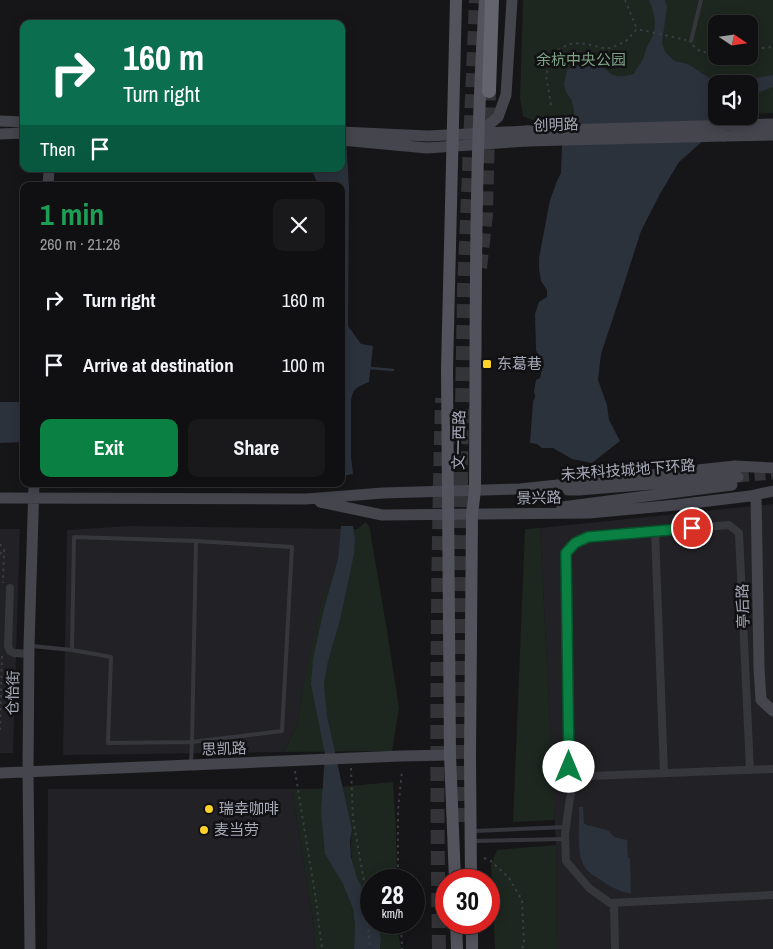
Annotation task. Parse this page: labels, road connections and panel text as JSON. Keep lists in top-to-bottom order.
{
  "streets": {
    "main road": ["文一西路"],
    "street": [
      "创明路",
      "未来科技城地下环路",
      "景兴路",
      "亭后路",
      "仓怡街",
      "思凯路"
    ]
  },
  "crossings": [
    ["创明路", "文一西路"],
    ["文一西路", "景兴路"],
    ["文一西路", "思凯路"],
    ["未来科技城地下环路", "景兴路"],
    ["景兴路", "亭后路"],
    ["景兴路", "仓怡街"],
    ["仓怡街", "思凯路"]
  ],
  "parks": ["余杭中央公园"],
  "places": {
    "transit": ["东葛巷"],
    "other": ["瑞幸咖啡", "麦当劳"]
  },
  "north": "right",
  "page": {
    "turn": ["160 m", "Turn right"],
    "then": "Then",
    "heading": ["1 min", "260 m · 21:26"],
    "list": [
      {
        "name": "Turn right",
        "value": "160 m"
      },
      {
        "name": "Arrive at destination",
        "value": "100 m"
      }
    ],
    "buttons": ["Exit", "Share"],
    "speed": "28 km/h",
    "limit": "30"
  }
}
